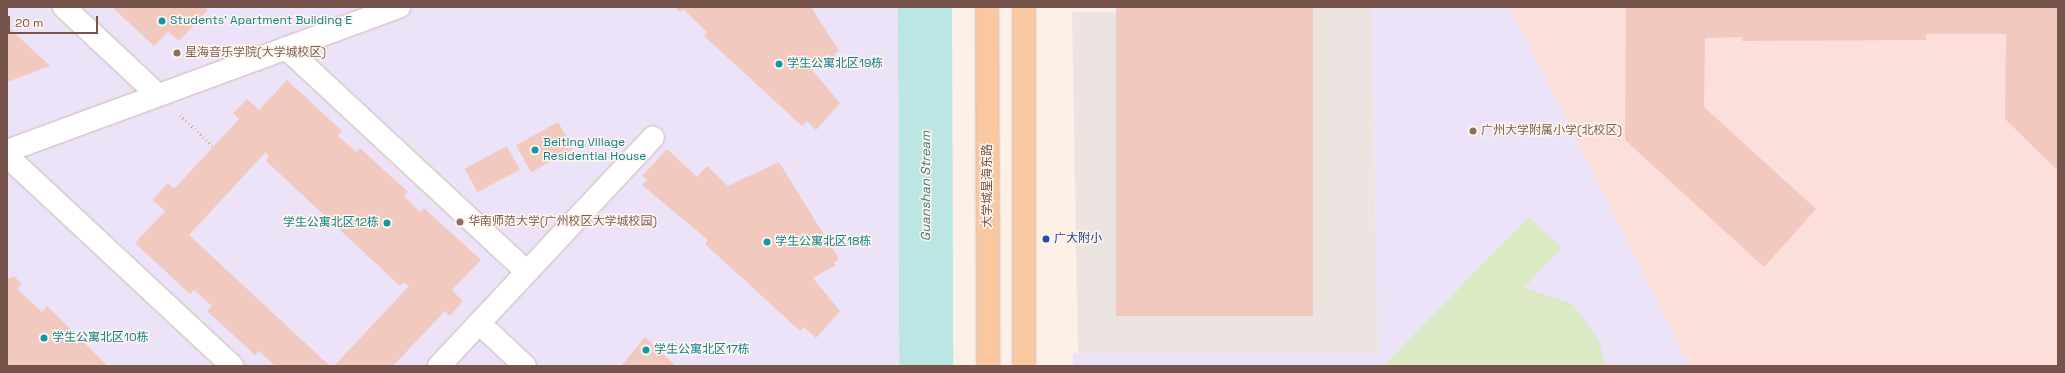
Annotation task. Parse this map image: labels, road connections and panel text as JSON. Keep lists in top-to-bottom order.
{
  "streets": {
    "main road": ["大学城星海东路"]
  },
  "water": ["Guanshan Stream"],
  "places": [
    "Students' Apartment Building E",
    "星海音乐学院(大学城校区)",
    "学生公寓北区19栋",
    "广州大学附属小学(北校区)",
    "Beiting Village Residential House",
    "华南师范大学(广州校区大学城校园)",
    "学生公寓北区12栋",
    "广大附小",
    "学生公寓北区18栋",
    "学生公寓北区10栋",
    "学生公寓北区17栋"
  ],
  "scale_bar": "20 m"
}
